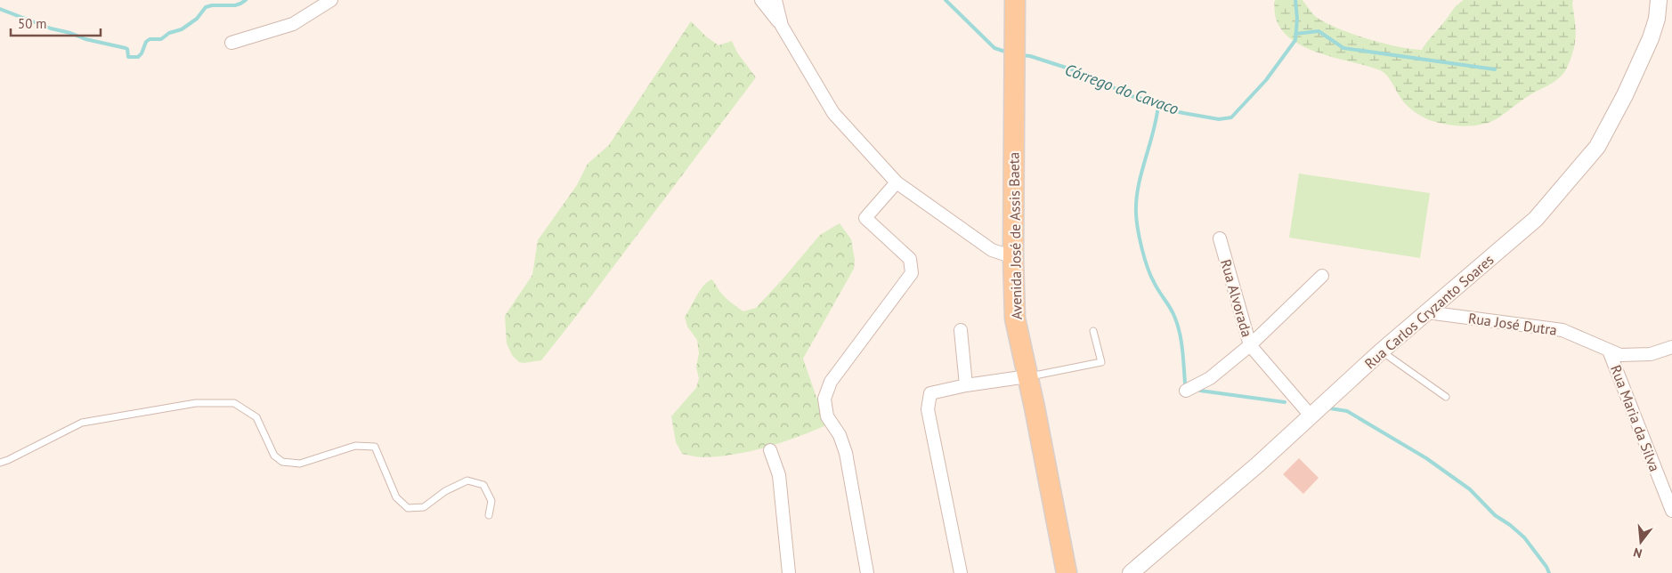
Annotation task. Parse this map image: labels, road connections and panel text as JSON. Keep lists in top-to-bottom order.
{
  "streets": {
    "main road": ["Avenida José de Assis Baeta"],
    "street": [
      "Rua Alvorada",
      "Rua Carlos Cryzanto Soares",
      "Rua José Dutra",
      "Rua Maria da Silva"
    ]
  },
  "crossings": [
    ["Rua Alvorada", "Rua Carlos Cryzanto Soares"],
    ["Rua Carlos Cryzanto Soares", "Rua José Dutra"],
    ["Rua José Dutra", "Rua Maria da Silva"]
  ],
  "water": ["Córrego do Cavaco"],
  "scale_bar": "50 m",
  "north": "bottom"
}
